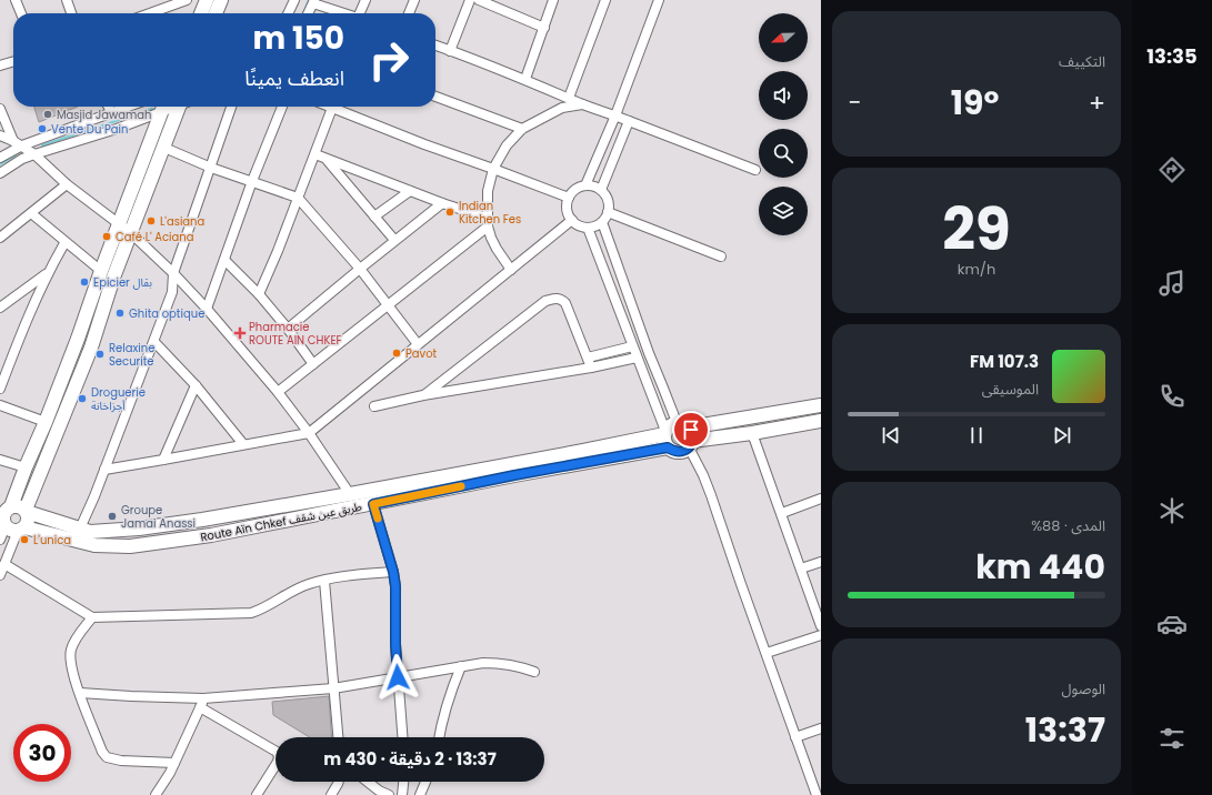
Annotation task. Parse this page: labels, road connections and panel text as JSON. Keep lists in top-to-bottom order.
{
  "streets": {
    "main road": ["Route Aïn Chkef طريق عين شقف"]
  },
  "places": {
    "other": [
      "Masjid Jawamah",
      "Vente Du Pain",
      "Indian Kitchen Fes",
      "L'asiana",
      "Café L' Aciana",
      "Epicier بقال",
      "Ghita optique",
      "Pavot",
      "Relaxine Securite",
      "Droguerie أجزاخانة",
      "Groupe Jamai Anassi",
      "L'unica"
    ],
    "health": ["Pharmacie ROUTE AIN CHKEF"]
  },
  "north": "left",
  "page": {
    "tabs": "13:35",
    "tile": [
      "التكييف",
      ["29", "km/h"],
      ["المدى · 88%", "440 km"],
      ["الوصول", "13:37"]
    ],
    "turn": ["150 m", "انعطف يمينًا"],
    "heat": ["−", "19°", "+"],
    "song": ["107.3 FM", "الموسيقى"],
    "limit": "30",
    "trip": "13:37 · 2 دقيقة · 430 m"
  }
}
